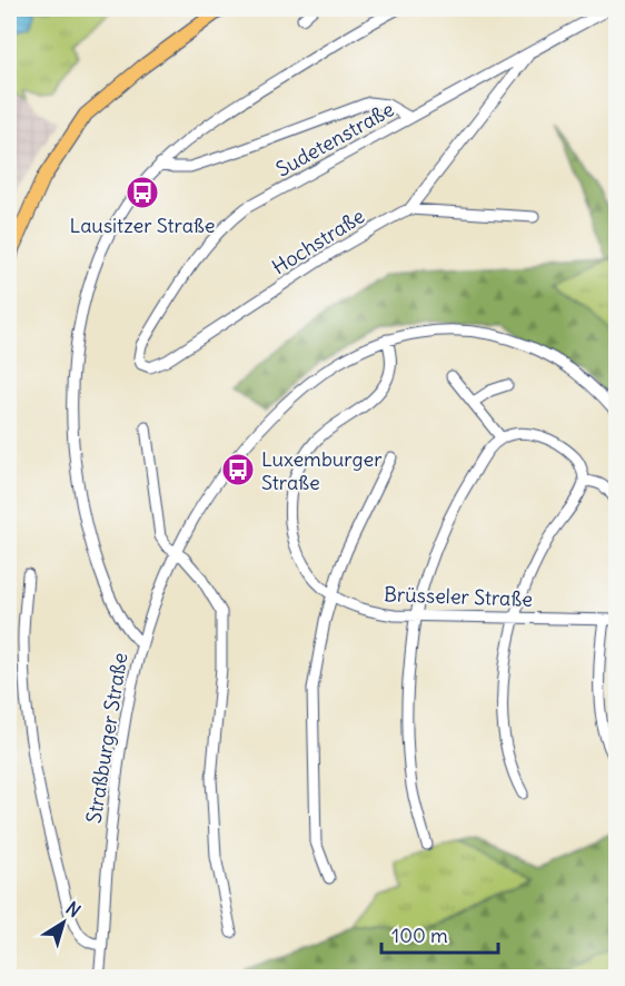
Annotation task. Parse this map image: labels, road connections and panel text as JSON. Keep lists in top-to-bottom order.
{
  "streets": {
    "street": [
      "Sudetenstraße",
      "Hochstraße",
      "Brüsseler Straße",
      "Straßburger Straße"
    ]
  },
  "crossings": [
    ["Sudetenstraße", "Hochstraße"],
    ["Brüsseler Straße", "Straßburger Straße"]
  ],
  "places": {
    "bus stop": ["Lausitzer Straße", "Luxemburger Straße"]
  },
  "scale_bar": "100 m",
  "north": "top right"
}
